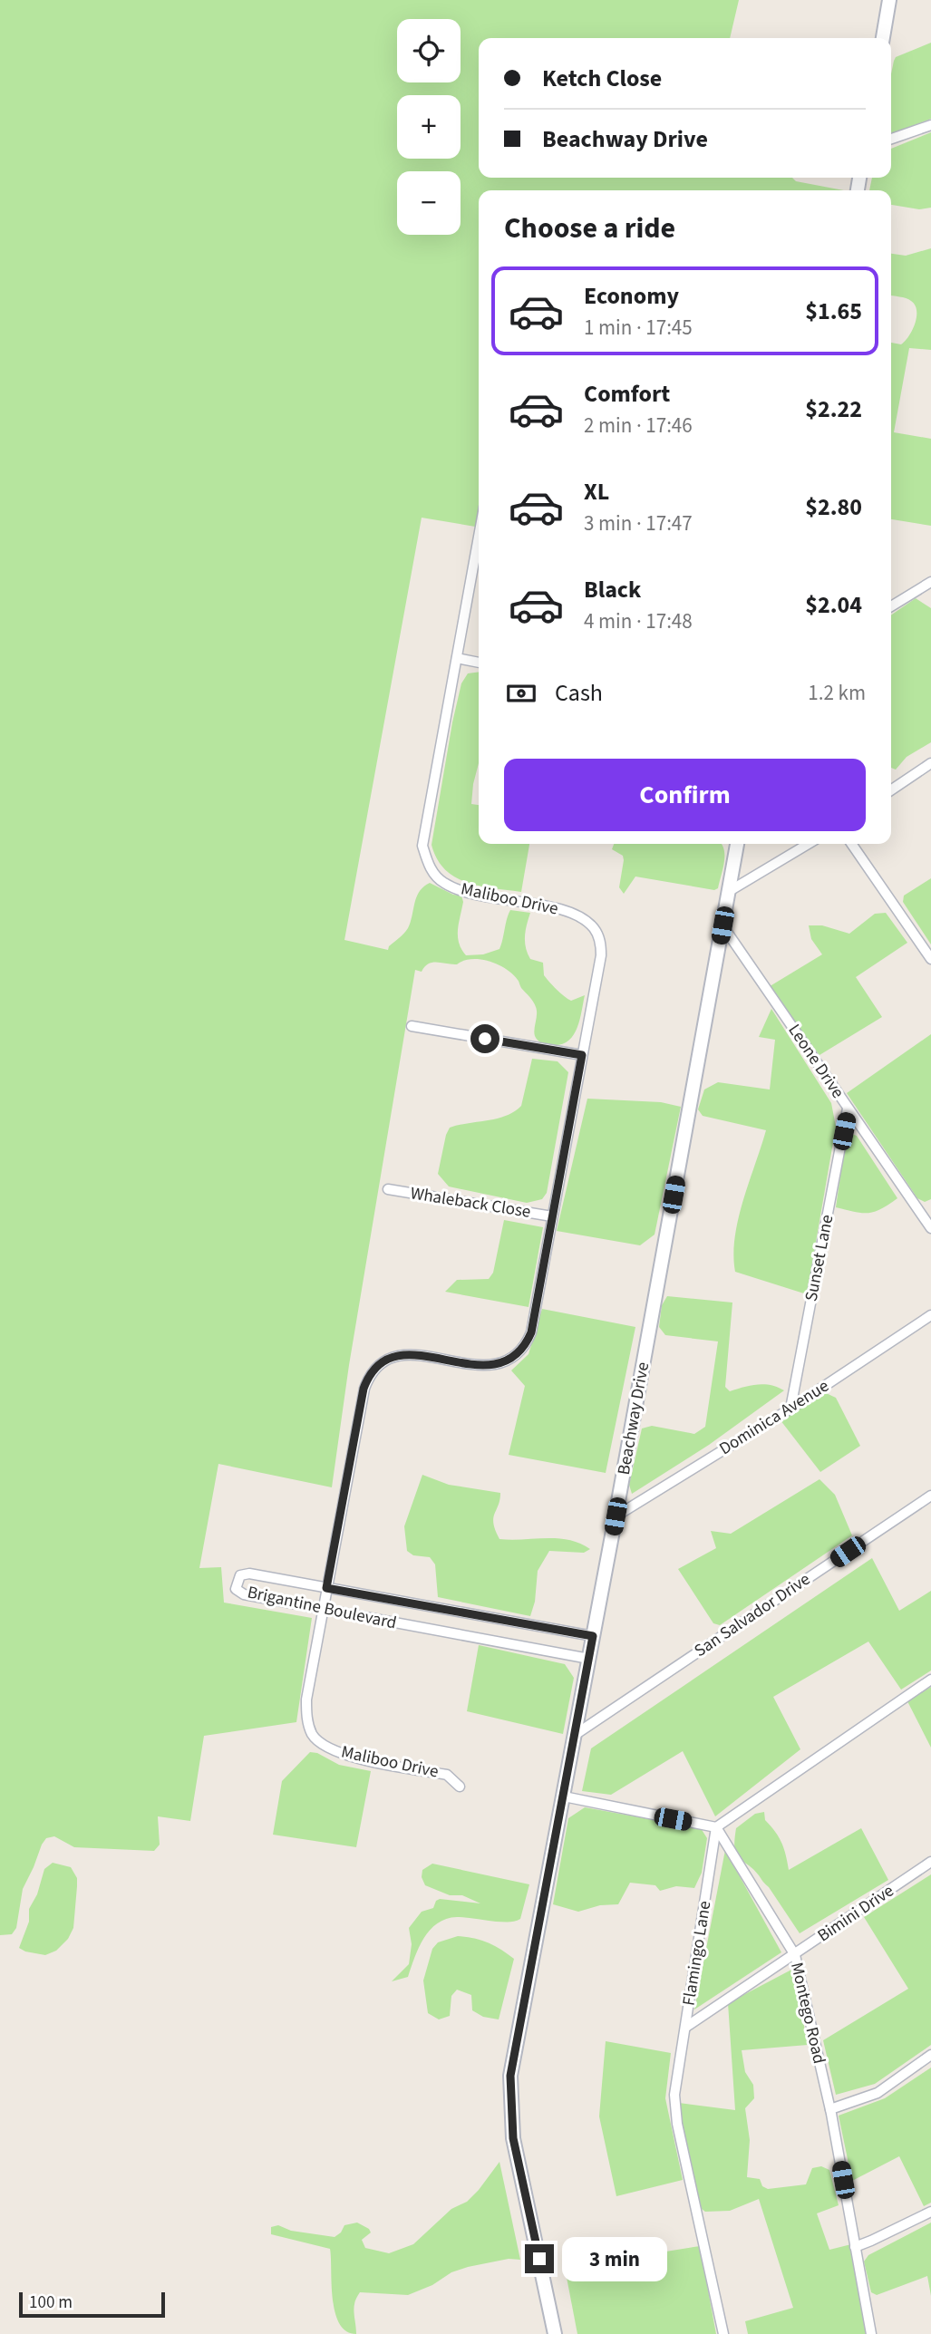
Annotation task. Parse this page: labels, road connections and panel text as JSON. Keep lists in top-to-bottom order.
{
  "streets": {
    "street": [
      "Maliboo Drive",
      "Leone Drive",
      "Whaleback Close",
      "Sunset Lane",
      "Dominica Avenue",
      "Beachway Drive",
      "Brigantine Boulevard",
      "San Salvador Drive",
      "Bimini Drive",
      "Flamingo Lane",
      "Montego Road"
    ]
  },
  "crossings": [
    ["Maliboo Drive", "Whaleback Close"],
    ["Maliboo Drive", "Brigantine Boulevard"],
    ["Leone Drive", "Sunset Lane"],
    ["Leone Drive", "Beachway Drive"],
    ["Sunset Lane", "Dominica Avenue"],
    ["Dominica Avenue", "Beachway Drive"],
    ["Beachway Drive", "Brigantine Boulevard"],
    ["Beachway Drive", "San Salvador Drive"],
    ["Bimini Drive", "Flamingo Lane"],
    ["Bimini Drive", "Montego Road"],
    ["Flamingo Lane", "Montego Road"]
  ],
  "scale_bar": "100 m",
  "page": {
    "map_buttons": ["+", "−"],
    "banner": ["Ketch Close", "Beachway Drive"],
    "heading": "Choose a ride",
    "list": [
      {
        "name": "Economy",
        "note": "1 min · 17:45",
        "value": "$1.65"
      },
      {
        "name": "Comfort",
        "note": "2 min · 17:46",
        "value": "$2.22"
      },
      {
        "name": "XL",
        "note": "3 min · 17:47",
        "value": "$2.80"
      },
      {
        "name": "Black",
        "note": "4 min · 17:48",
        "value": "$2.04"
      }
    ],
    "pay": ["Cash", "1.2 km"],
    "buttons": "Confirm",
    "bubble": "3 min",
    "scale": "100 m"
  }
}
